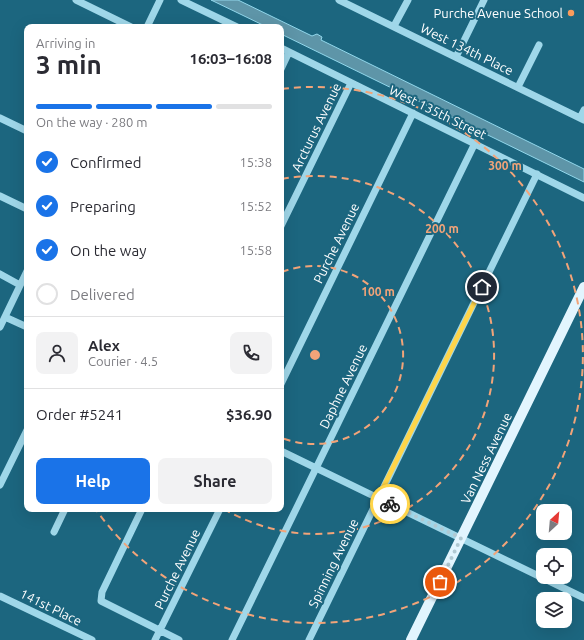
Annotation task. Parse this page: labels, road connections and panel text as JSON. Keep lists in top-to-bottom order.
{
  "streets": {
    "main road": ["Van Ness Avenue"],
    "street": [
      "West 134th Place",
      "West 135th Street",
      "Arcturus Avenue",
      "Purche Avenue",
      "Daphne Avenue",
      "Spinning Avenue",
      "141st Place"
    ]
  },
  "crossings": [
    ["West 135th Street", "Arcturus Avenue"],
    ["West 135th Street", "Purche Avenue"],
    ["West 135th Street", "Daphne Avenue"],
    ["West 135th Street", "Spinning Avenue"]
  ],
  "places": ["Purche Avenue School"],
  "north": "top right",
  "page": {
    "heading": ["3 min", "Arriving in", "16:03–16:08"],
    "panel": [
      "Alex",
      "Courier · 4.5",
      "Order #5241",
      "$36.90"
    ],
    "bar": "On the way · 280 m",
    "list": [
      ["Confirmed", "15:38"],
      ["Preparing", "15:52"],
      ["On the way", "15:58"],
      "Delivered"
    ],
    "buttons": ["Help", "Share"]
  },
  "rings": ["300 m", "200 m", "100 m"]
}
